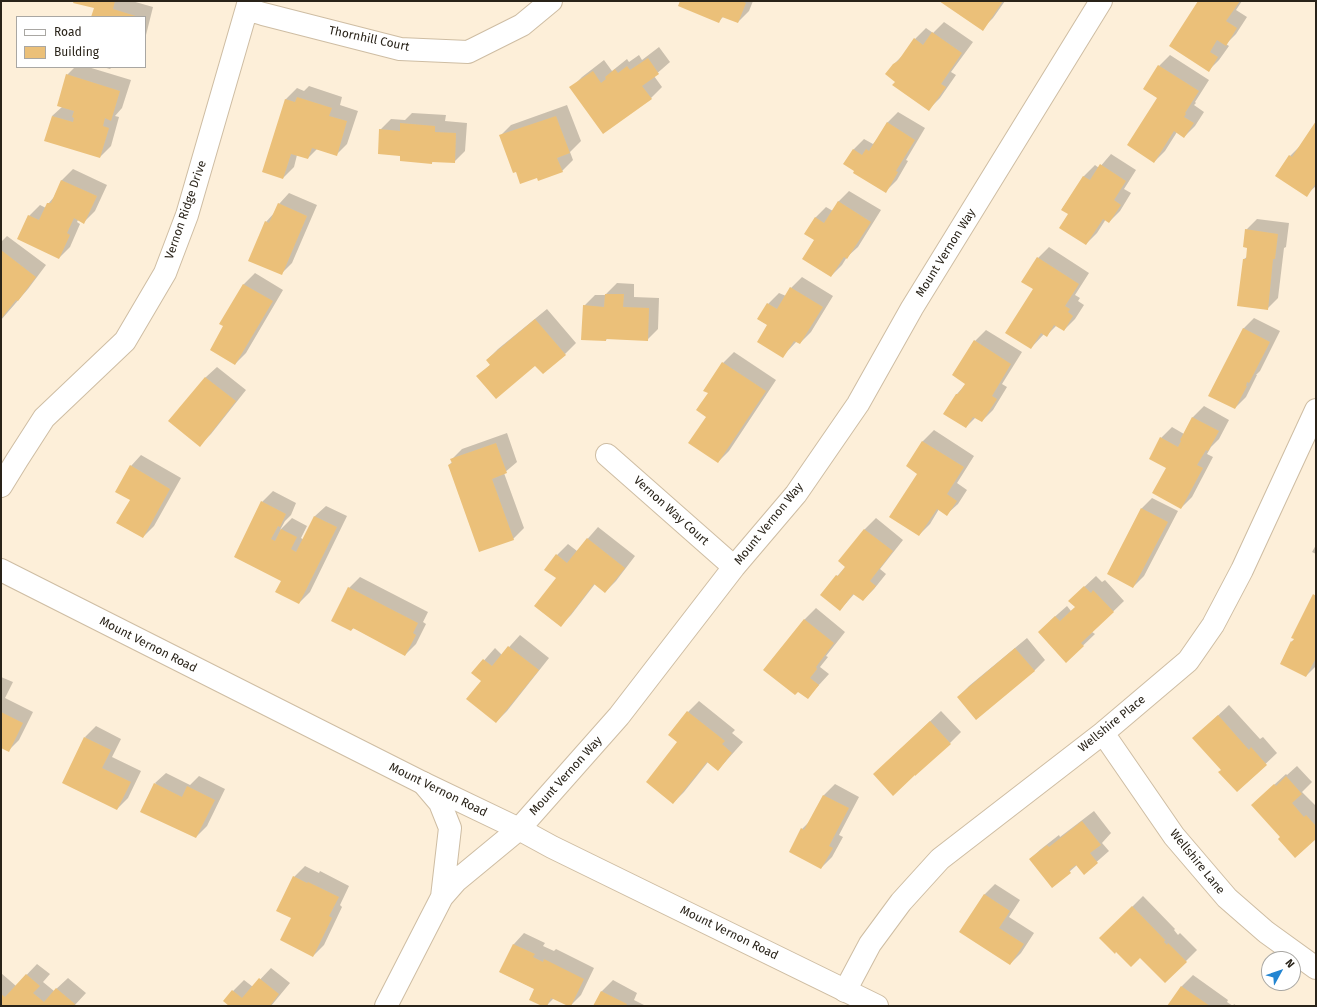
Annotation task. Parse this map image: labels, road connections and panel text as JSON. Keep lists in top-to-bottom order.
{
  "streets": {
    "street": [
      "Thornhill Court",
      "Vernon Ridge Drive",
      "Mount Vernon Way",
      "Vernon Way Court",
      "Mount Vernon Road",
      "Wellshire Place",
      "Wellshire Lane"
    ]
  },
  "crossings": [
    ["Thornhill Court", "Vernon Ridge Drive"],
    ["Mount Vernon Way", "Vernon Way Court"],
    ["Mount Vernon Way", "Mount Vernon Road"],
    ["Mount Vernon Road", "Wellshire Place"],
    ["Wellshire Place", "Wellshire Lane"]
  ],
  "legend": ["Road", "Building"],
  "north": "top right"
}
